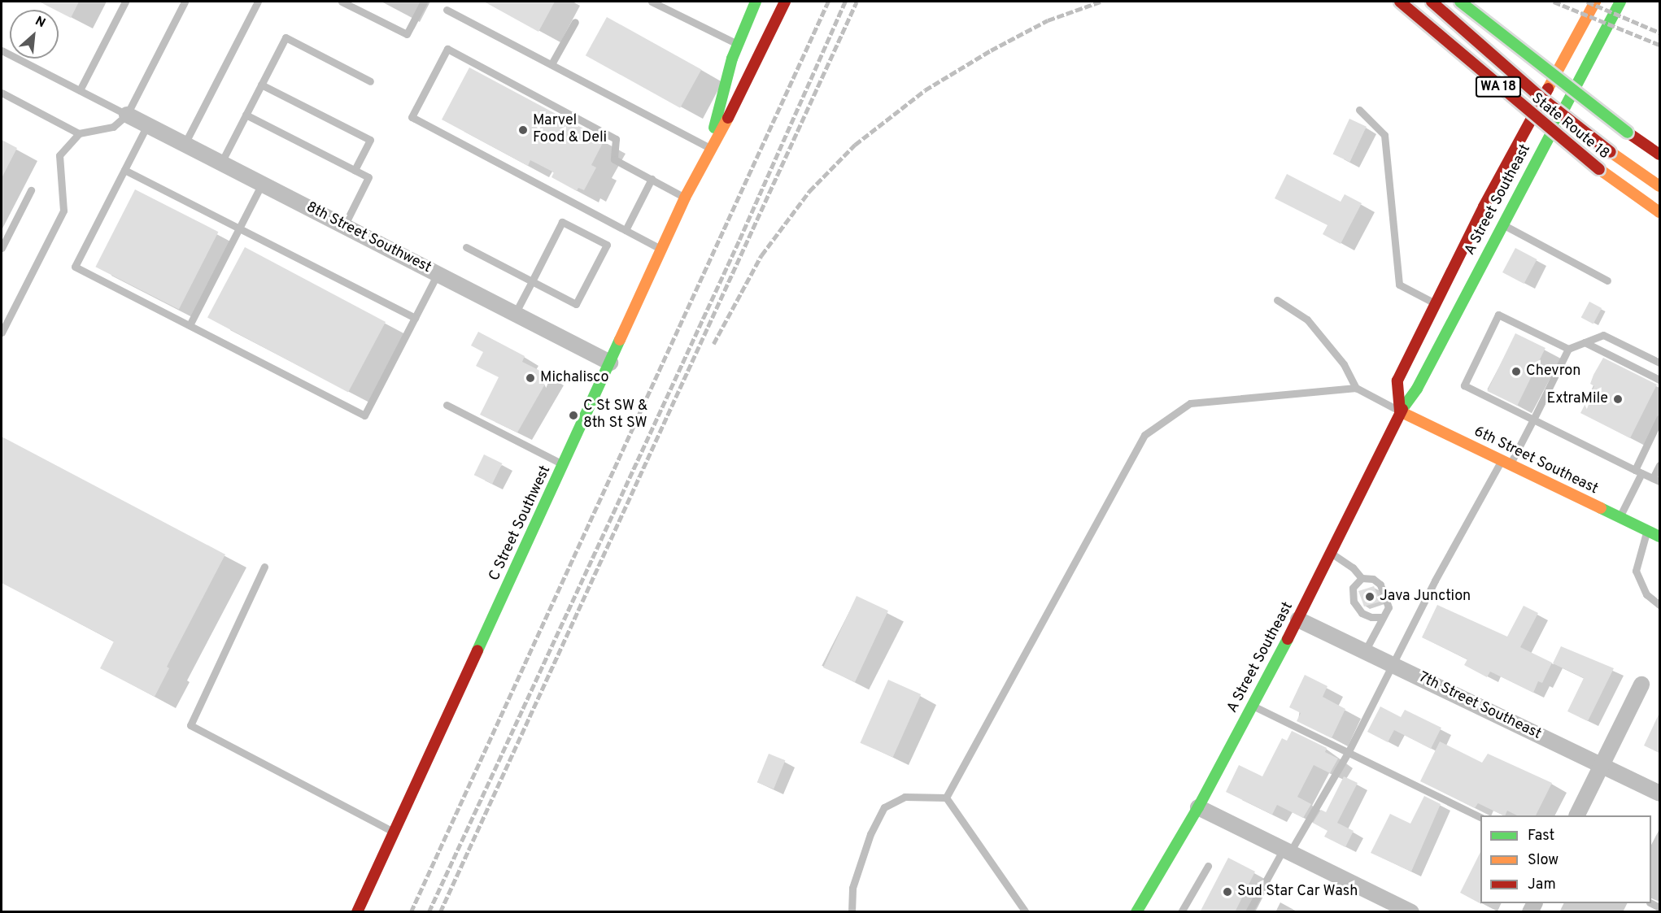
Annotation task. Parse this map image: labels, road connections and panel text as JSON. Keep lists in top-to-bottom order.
{
  "streets": {
    "main road": [
      "WA 18",
      "State Route 18",
      "A Street Southeast",
      "6th Street Southeast",
      "C Street Southwest"
    ],
    "street": ["8th Street Southwest", "7th Street Southeast"]
  },
  "crossings": [
    ["A Street Southeast", "6th Street Southeast"],
    ["A Street Southeast", "7th Street Southeast"],
    ["8th Street Southwest", "C Street Southwest"]
  ],
  "places": [
    "Marvel Food & Deli",
    "Chevron",
    "Michalisco",
    "ExtraMile",
    "C St SW & 8th St SW",
    "Java Junction",
    "Sud Star Car Wash"
  ],
  "legend": ["Fast", "Slow", "Jam"],
  "north": "top right"
}
